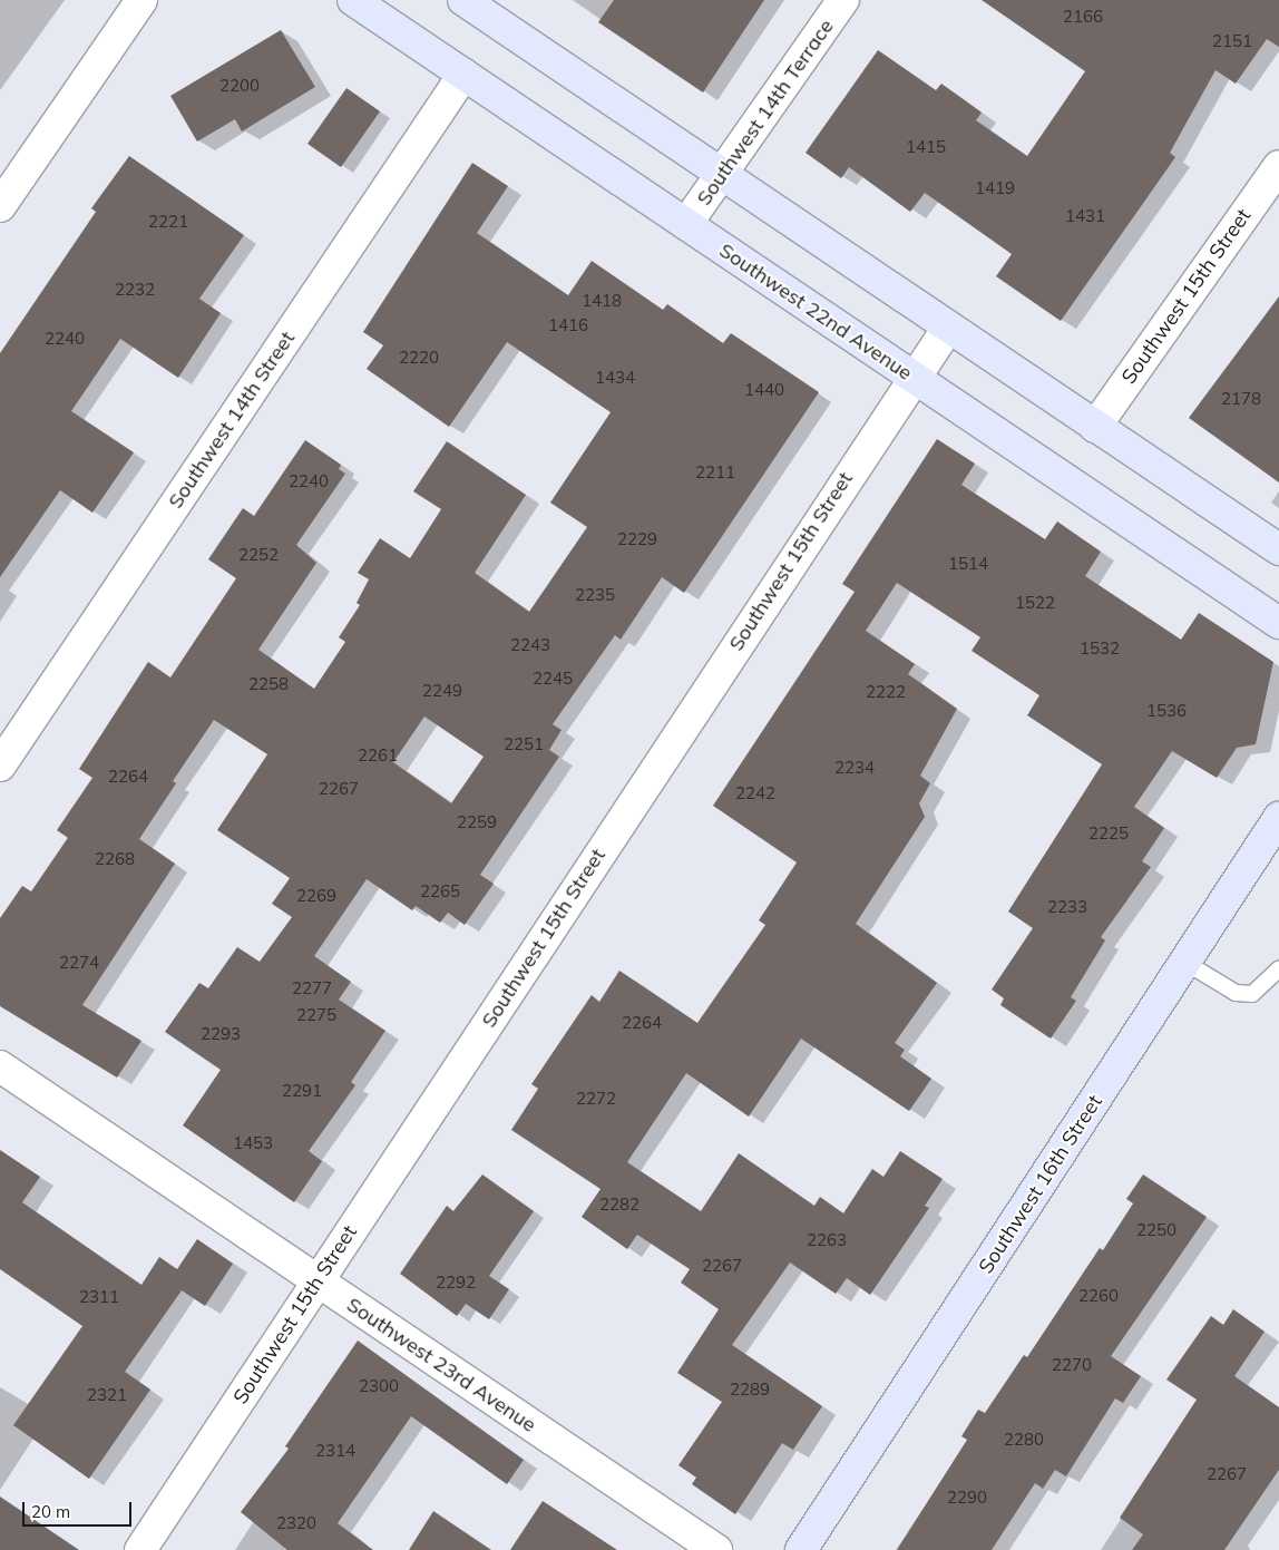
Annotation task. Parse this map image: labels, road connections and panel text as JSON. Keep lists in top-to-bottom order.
{
  "streets": {
    "main road": ["Southwest 22nd Avenue", "Southwest 16th Street"],
    "street": [
      "Southwest 14th Terrace",
      "Southwest 15th Street",
      "Southwest 14th Street",
      "Southwest 23rd Avenue"
    ]
  },
  "crossings": [
    ["Southwest 14th Terrace", "Southwest 22nd Avenue"],
    ["Southwest 15th Street", "Southwest 22nd Avenue"],
    ["Southwest 15th Street", "Southwest 23rd Avenue"],
    ["Southwest 22nd Avenue", "Southwest 14th Street"]
  ],
  "house_numbers": [
    "2166",
    "2151",
    "2200",
    "1415",
    "1419",
    "1431",
    "2221",
    "2232",
    "1418",
    "1416",
    "2240",
    "2220",
    "1434",
    "1440",
    "2178",
    "2211",
    "2240",
    "2229",
    "2252",
    "1514",
    "2235",
    "1522",
    "2243",
    "1532",
    "2245",
    "2258",
    "2249",
    "2222",
    "1536",
    "2251",
    "2261",
    "2234",
    "2264",
    "2267",
    "2242",
    "2259",
    "2225",
    "2268",
    "2265",
    "2269",
    "2233",
    "2274",
    "2277",
    "2275",
    "2264",
    "2293",
    "2291",
    "2272",
    "1453",
    "2282",
    "2250",
    "2263",
    "2267",
    "2292",
    "2260",
    "2311",
    "2270",
    "2300",
    "2289",
    "2321",
    "2280",
    "2314",
    "2267",
    "2290",
    "2320"
  ],
  "scale_bar": "20 m"
}
